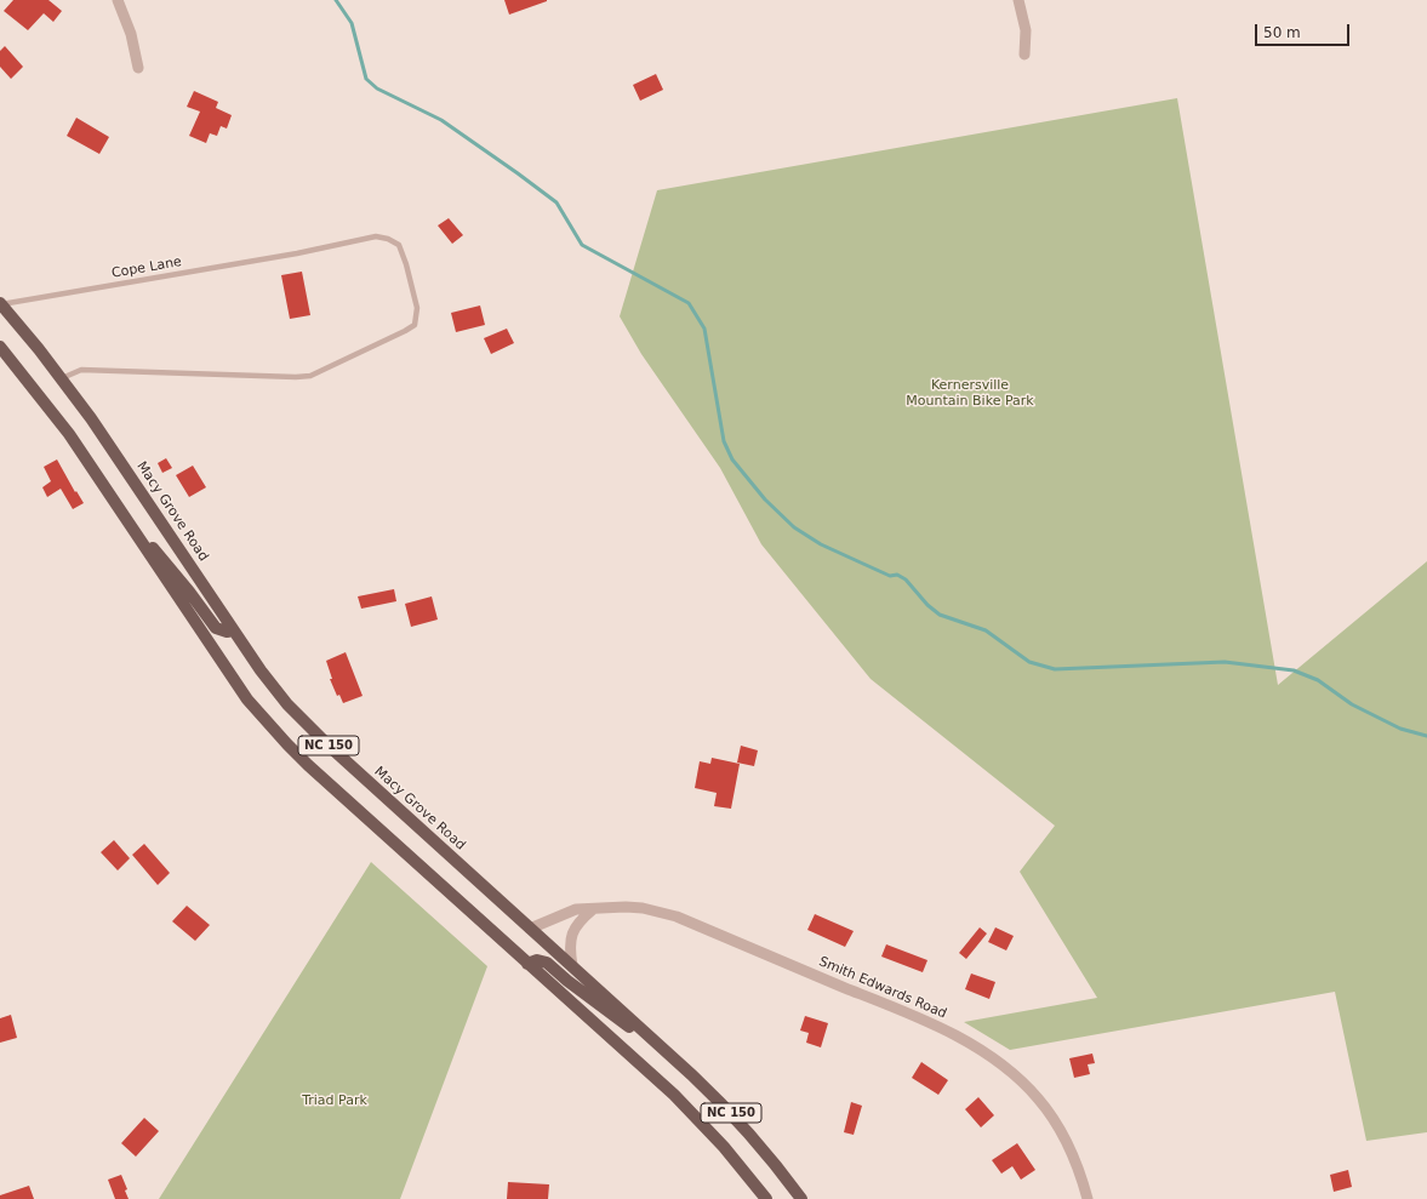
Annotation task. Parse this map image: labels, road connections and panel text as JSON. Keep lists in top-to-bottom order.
{
  "streets": {
    "main road": ["Macy Grove Road", "NC 150"],
    "street": ["Smith Edwards Road"],
    "lane": ["Cope Lane"]
  },
  "crossings": [
    ["Cope Lane", "Macy Grove Road"],
    ["Macy Grove Road", "Smith Edwards Road"]
  ],
  "parks": ["Kernersville Mountain Bike Park", "Triad Park"],
  "scale_bar": "50 m"
}
